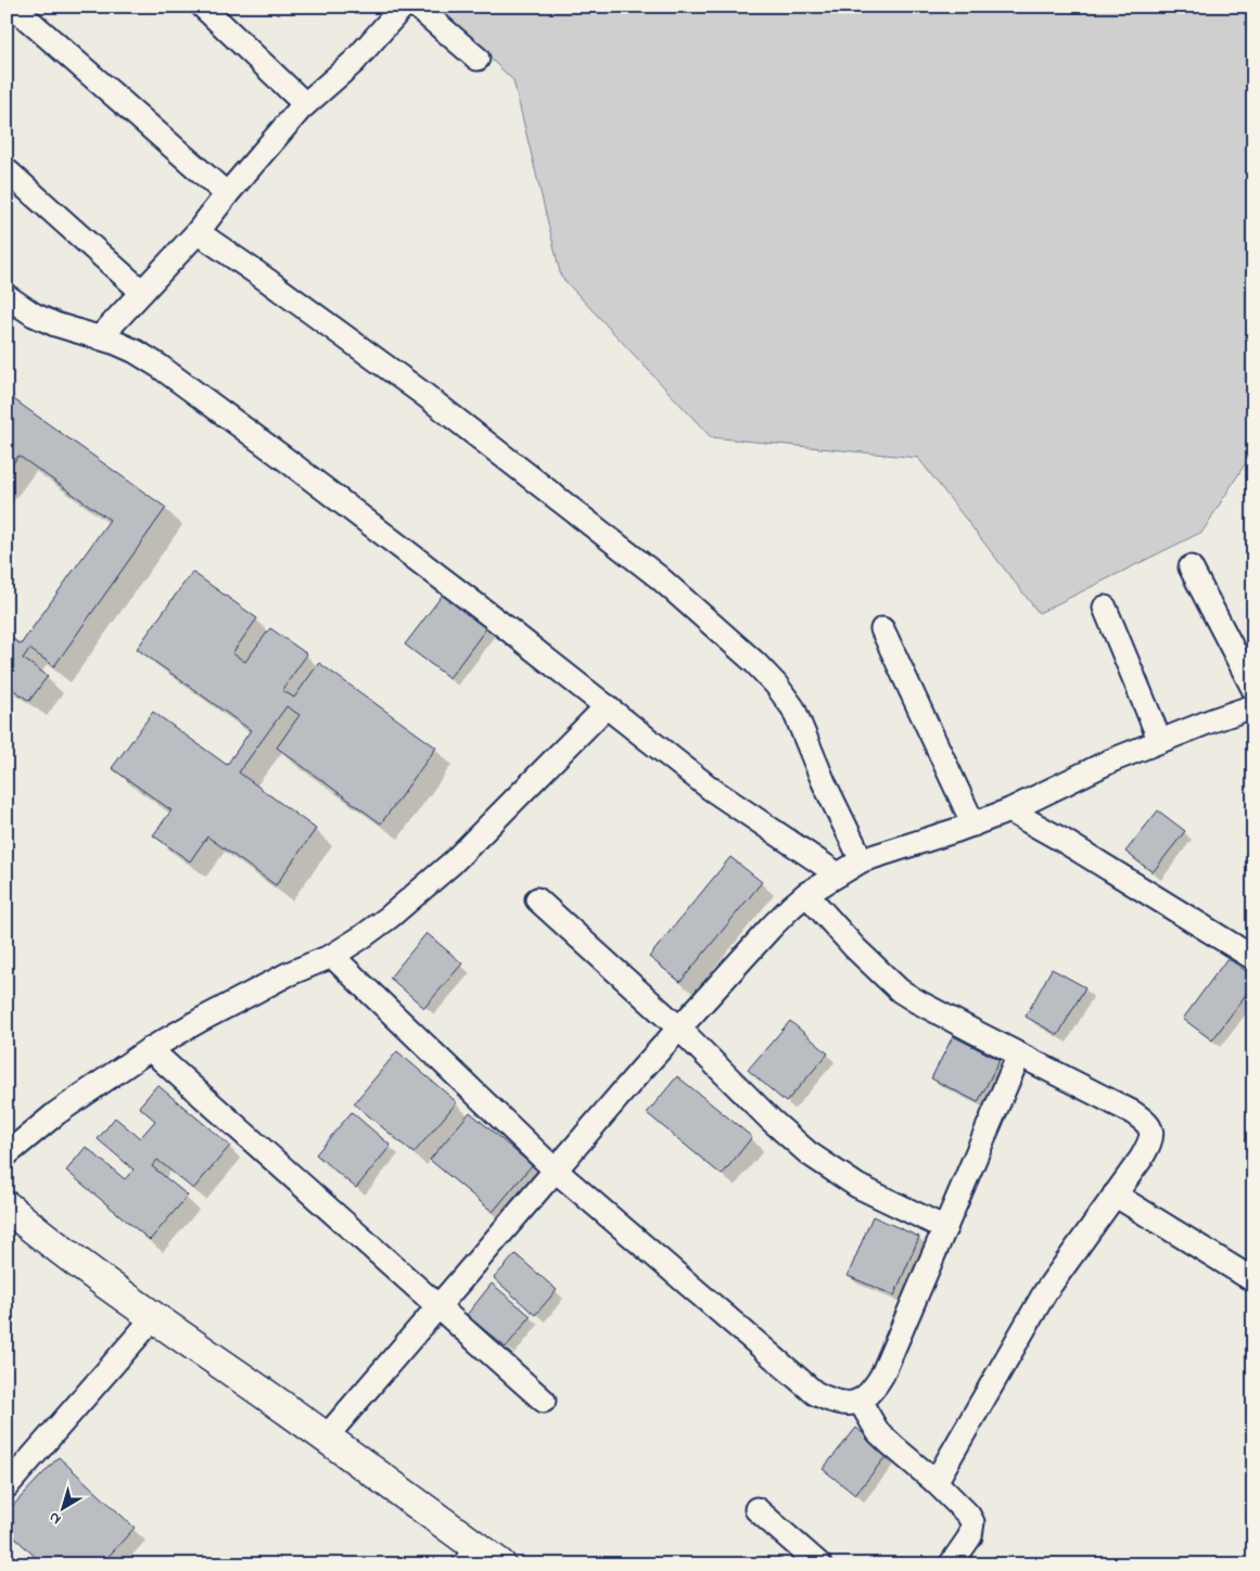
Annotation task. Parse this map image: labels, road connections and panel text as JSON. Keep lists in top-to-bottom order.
{
  "north": "bottom left"
}
